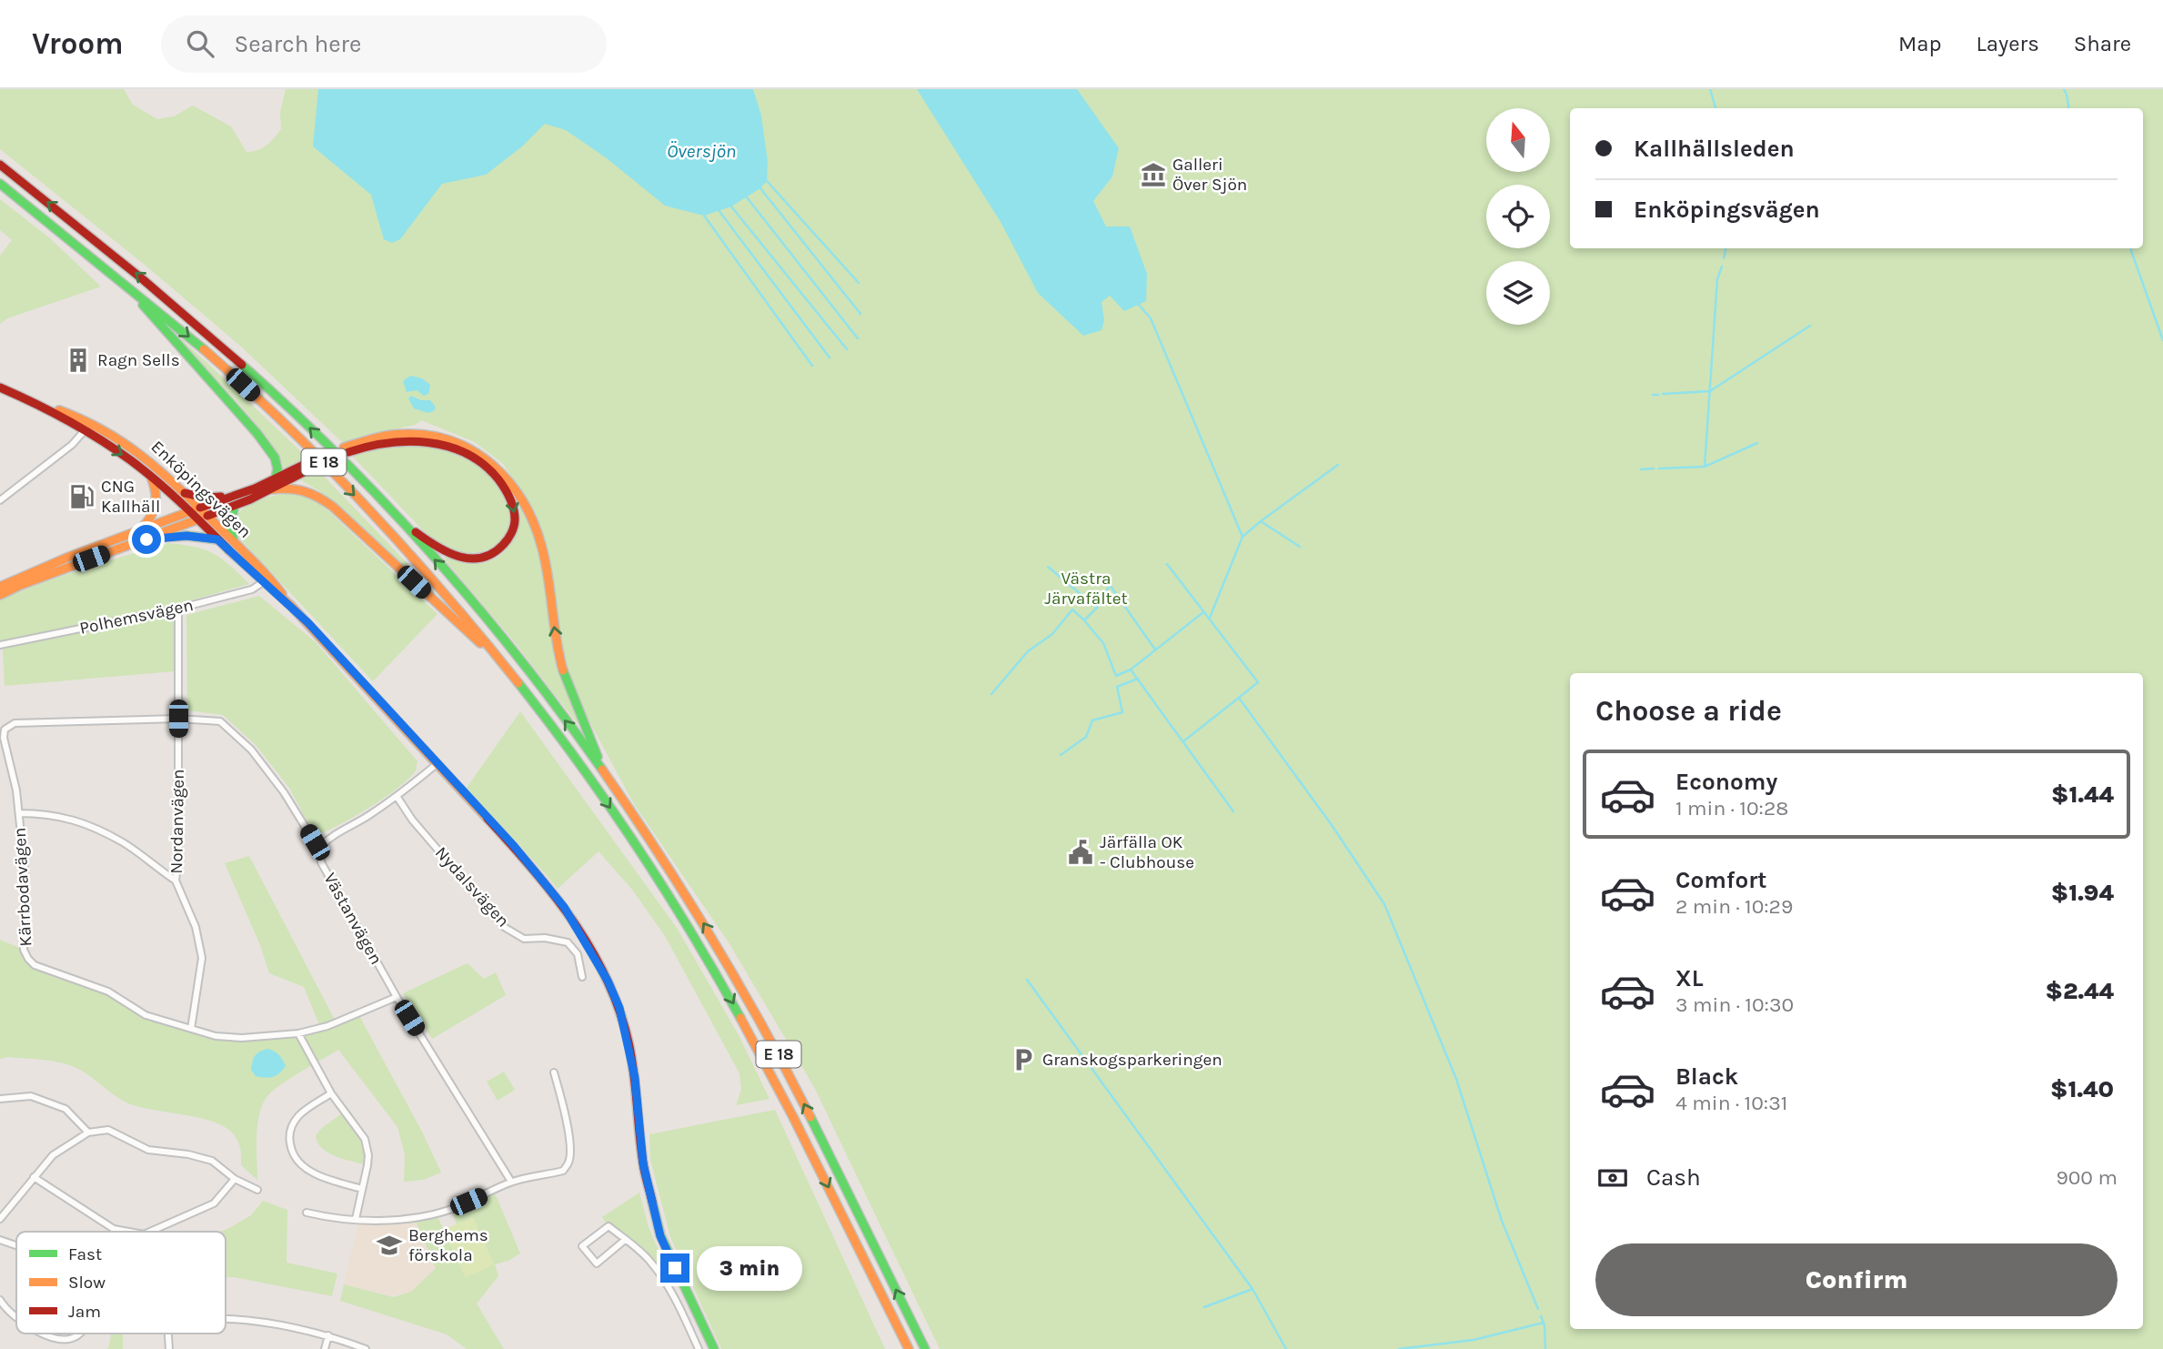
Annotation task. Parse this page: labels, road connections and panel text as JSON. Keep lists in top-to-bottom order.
{
  "streets": {
    "main road": ["E 18", "Enköpingsvägen"],
    "street": [
      "Polhemsvägen",
      "Nordanvägen",
      "Kärrbodavägen",
      "Nydalsvägen",
      "Västanvägen"
    ]
  },
  "crossings": [
    ["Enköpingsvägen", "Polhemsvägen"],
    ["Polhemsvägen", "Nordanvägen"],
    ["Nordanvägen", "Kärrbodavägen"],
    ["Nordanvägen", "Västanvägen"],
    ["Kärrbodavägen", "Västanvägen"]
  ],
  "water": ["Översjön"],
  "parks": ["Västra Järvafältet"],
  "places": {
    "museum": ["Galleri Över Sjön"],
    "building": ["Ragn Sells"],
    "fuel station": ["CNG Kallhäll"],
    "public building": ["Järfälla OK - Clubhouse"],
    "parking": ["Granskogsparkeringen"],
    "school or university": ["Berghems förskola"]
  },
  "legend": ["Fast", "Slow", "Jam"],
  "north": "top",
  "page": {
    "header": "Vroom",
    "search": "Search here",
    "nav": ["Map", "Layers", "Share"],
    "banner": ["Kallhällsleden", "Enköpingsvägen"],
    "heading": "Choose a ride",
    "list": [
      {
        "name": "Economy",
        "note": "1 min · 10:28",
        "value": "$1.44"
      },
      {
        "name": "Comfort",
        "note": "2 min · 10:29",
        "value": "$1.94"
      },
      {
        "name": "XL",
        "note": "3 min · 10:30",
        "value": "$2.44"
      },
      {
        "name": "Black",
        "note": "4 min · 10:31",
        "value": "$1.40"
      }
    ],
    "pay": ["Cash", "900 m"],
    "buttons": "Confirm",
    "bubble": "3 min"
  }
}
